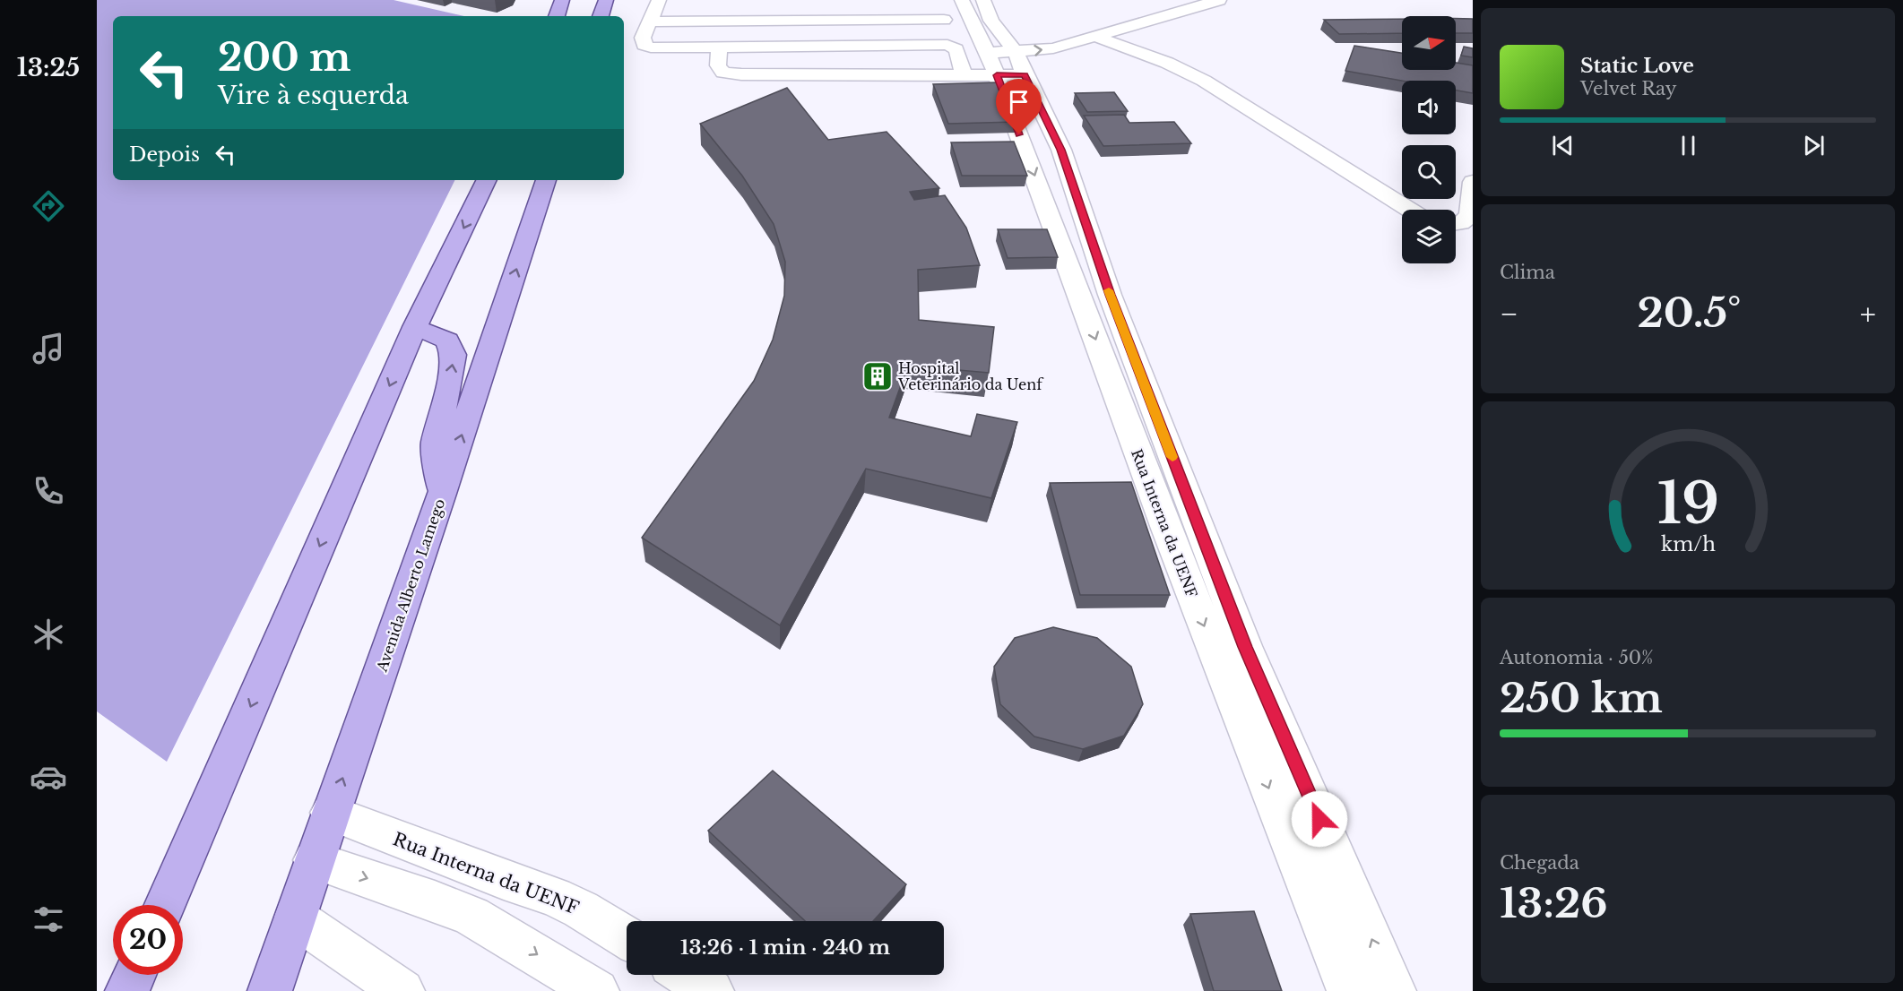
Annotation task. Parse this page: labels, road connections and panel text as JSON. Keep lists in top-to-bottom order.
{
  "streets": {
    "main road": ["Avenida Alberto Lamego"],
    "street": ["Rua Interna da UENF"]
  },
  "crossings": [
    ["Rua Interna da UENF", "Avenida Alberto Lamego"]
  ],
  "places": {
    "building": ["Hospital Veterinário da Uenf"]
  },
  "north": "right",
  "page": {
    "tabs": "13:25",
    "turn": ["200 m", "Vire à esquerda"],
    "song": ["Static Love", "Velvet Ray"],
    "then": "Depois",
    "tile": [
      "Clima",
      ["Autonomia · 50%", "250 km"],
      ["Chegada", "13:26"]
    ],
    "heat": ["−", "20.5°", "+"],
    "limit": "20",
    "trip": "13:26 · 1 min · 240 m",
    "gauge": ["19", "km/h"]
  }
}
